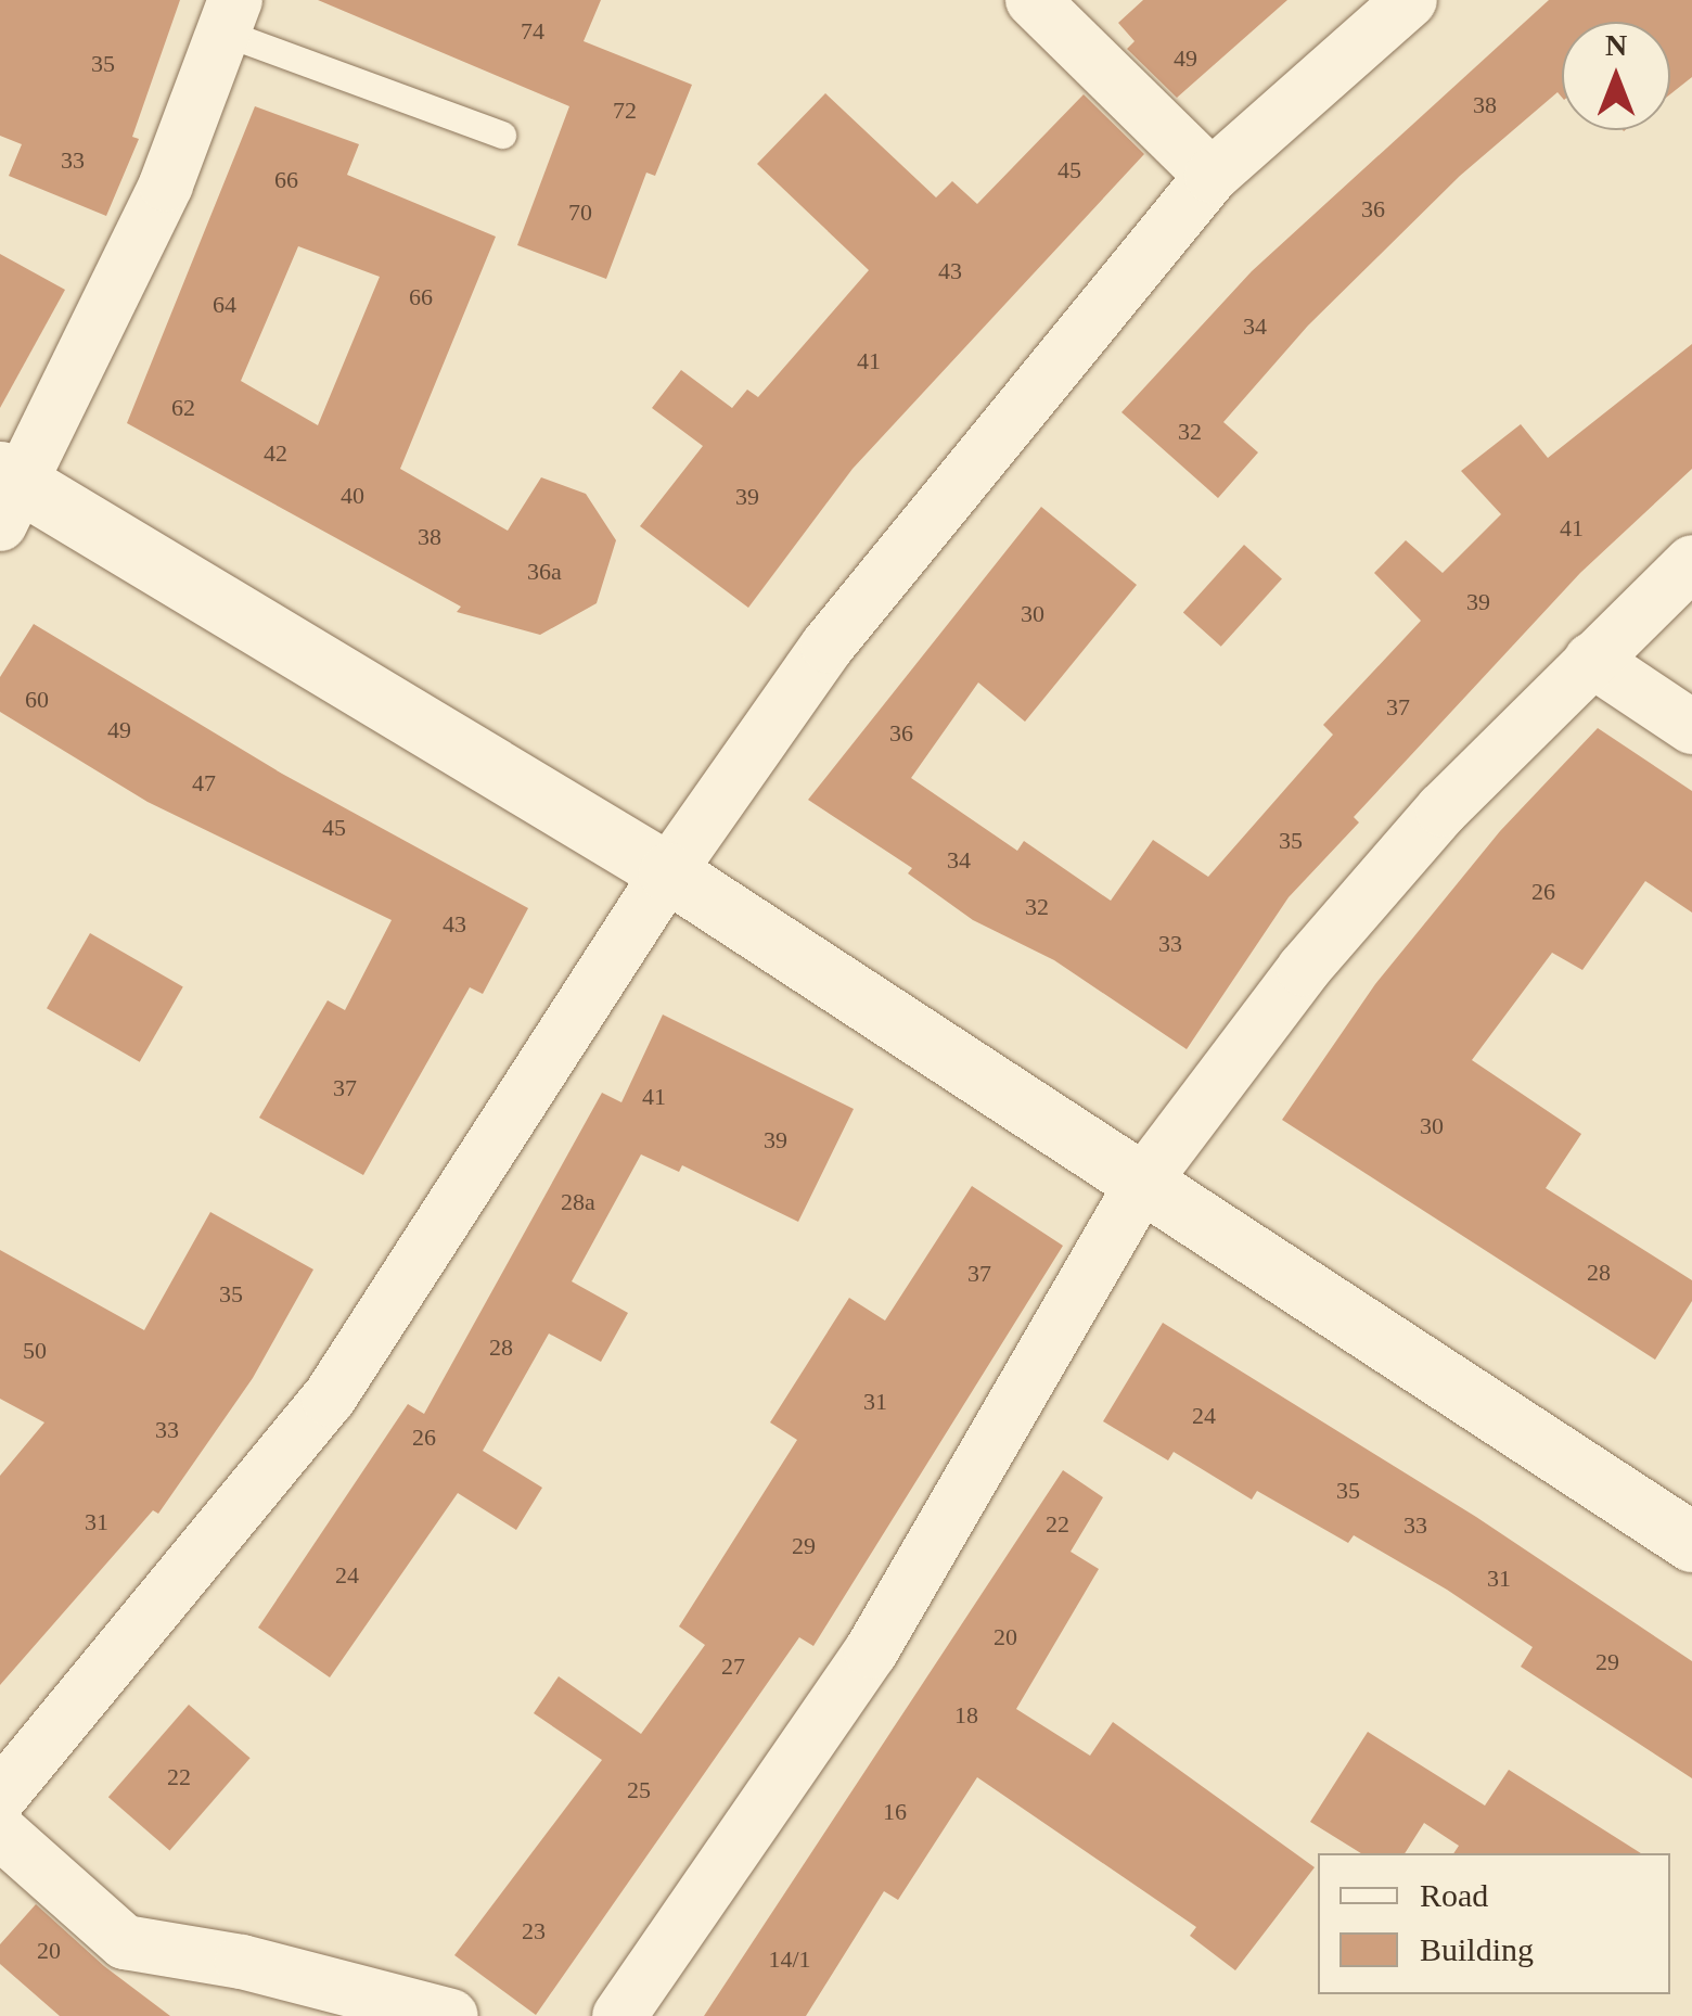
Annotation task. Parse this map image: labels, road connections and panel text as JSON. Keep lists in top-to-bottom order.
{
  "house_numbers": [
    "74",
    "49",
    "35",
    "38",
    "72",
    "33",
    "45",
    "66",
    "36",
    "70",
    "43",
    "66",
    "64",
    "34",
    "41",
    "62",
    "32",
    "42",
    "40",
    "39",
    "41",
    "38",
    "36а",
    "39",
    "30",
    "60",
    "37",
    "49",
    "36",
    "47",
    "45",
    "35",
    "34",
    "26",
    "32",
    "43",
    "33",
    "37",
    "41",
    "30",
    "39",
    "28a",
    "28",
    "37",
    "35",
    "28",
    "50",
    "31",
    "24",
    "33",
    "26",
    "35",
    "31",
    "22",
    "33",
    "29",
    "24",
    "31",
    "20",
    "29",
    "27",
    "18",
    "22",
    "25",
    "16",
    "23",
    "20",
    "14/1"
  ],
  "legend": ["Road", "Building"],
  "north": "top"
}
